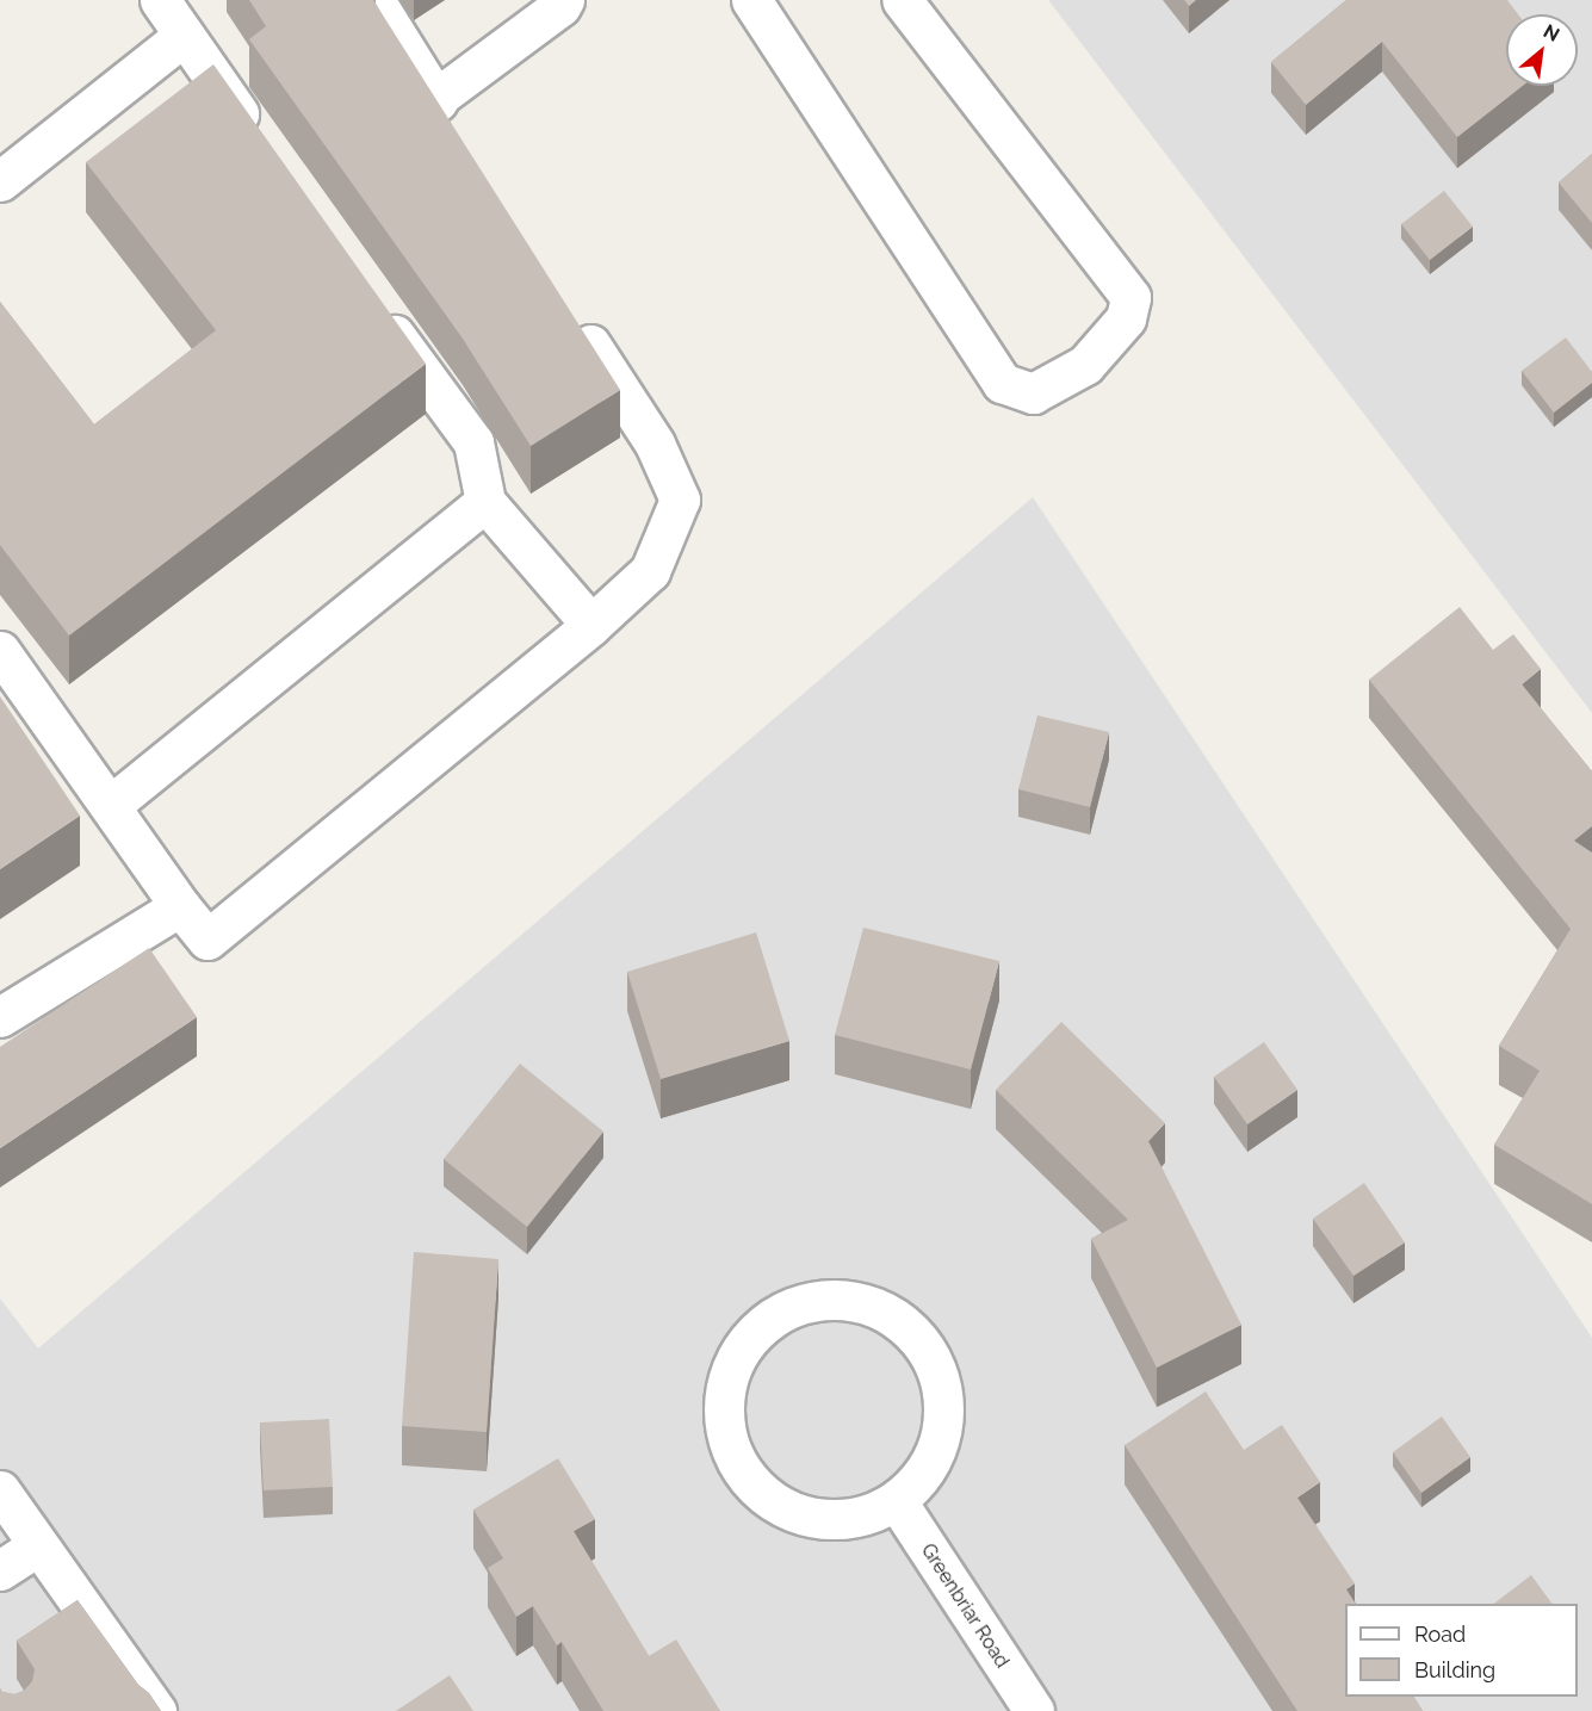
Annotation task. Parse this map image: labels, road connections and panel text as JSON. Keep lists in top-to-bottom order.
{
  "streets": {
    "street": ["Greenbriar Road"]
  },
  "legend": ["Road", "Building"],
  "north": "top right"
}
